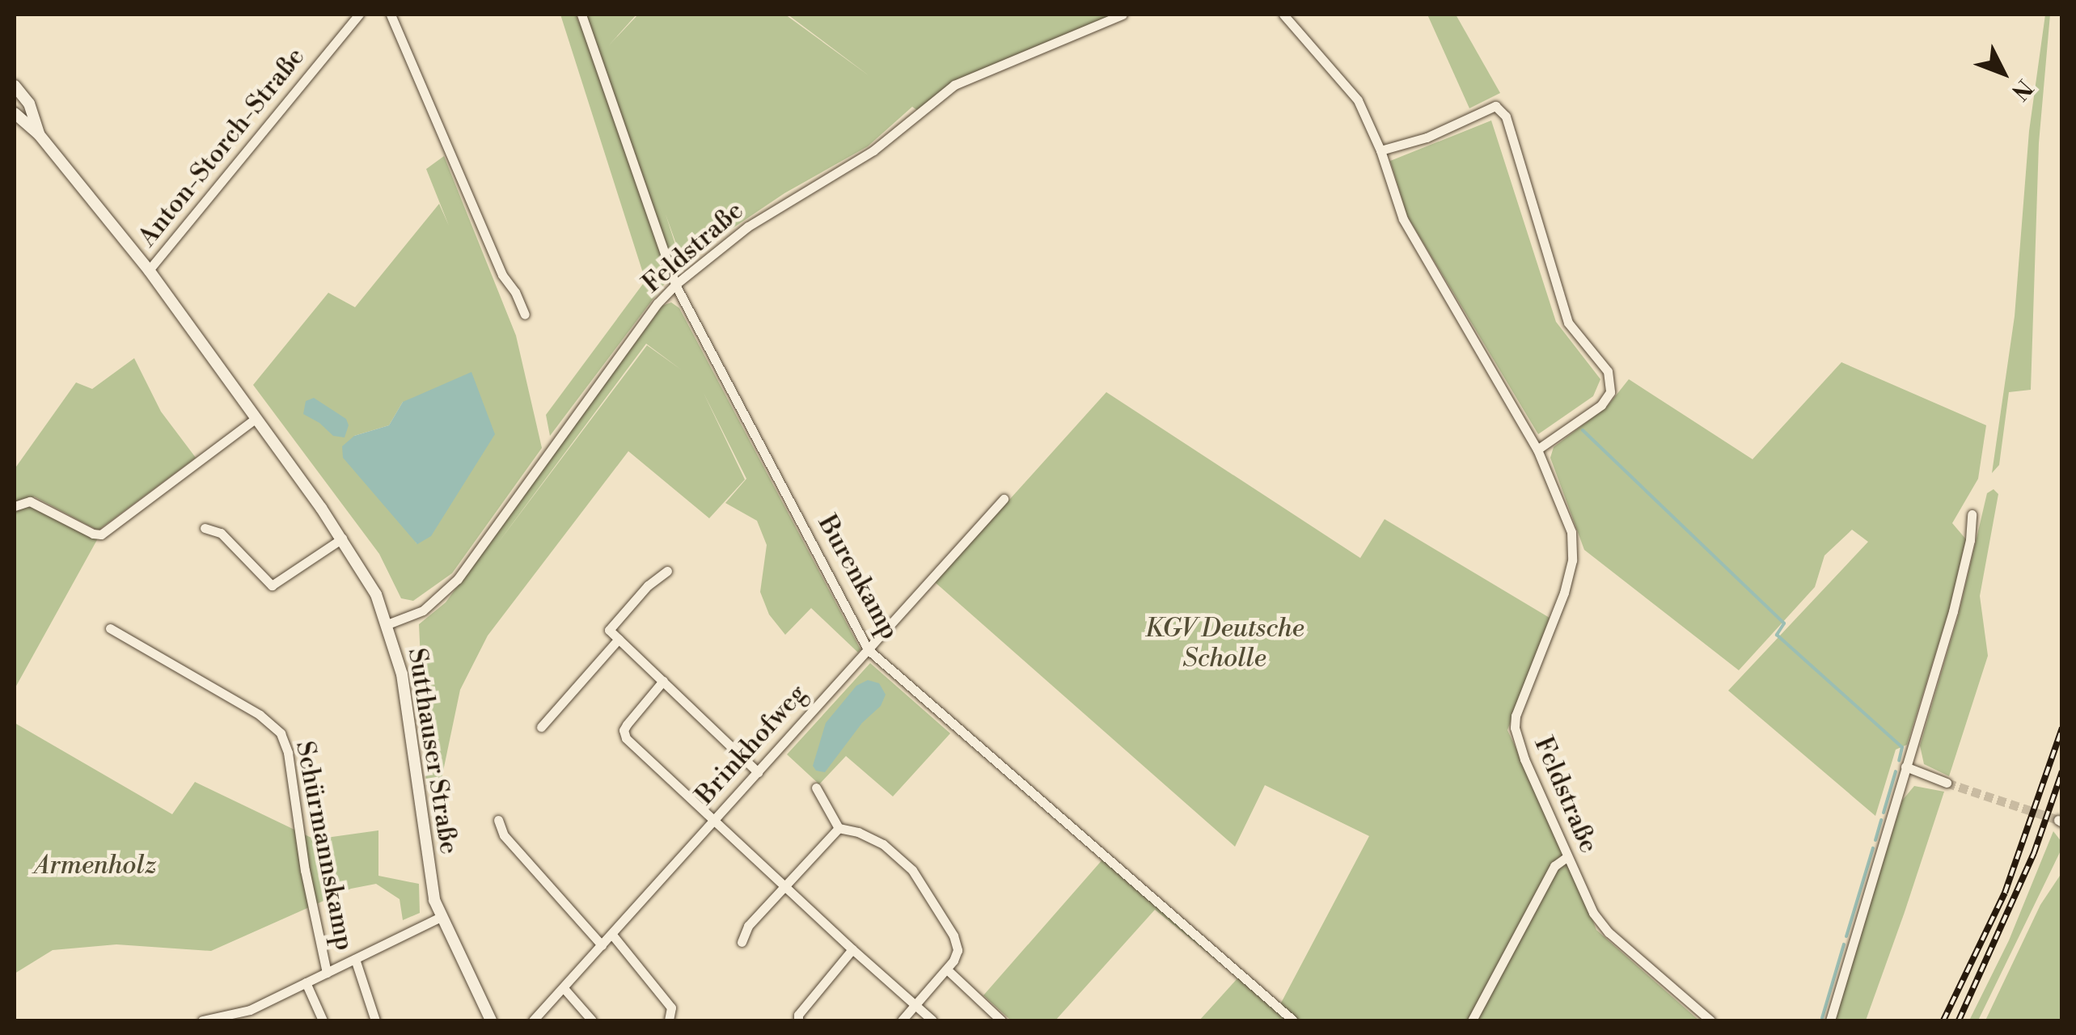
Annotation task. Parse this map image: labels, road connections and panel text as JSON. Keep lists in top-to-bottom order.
{
  "streets": {
    "street": [
      "Anton-Storch-Straße",
      "Feldstraße",
      "Burenkamp",
      "Brinkhofweg",
      "Sutthauser Straße",
      "Schürmannskamp"
    ]
  },
  "crossings": [
    ["Anton-Storch-Straße", "Sutthauser Straße"],
    ["Feldstraße", "Burenkamp"],
    ["Feldstraße", "Sutthauser Straße"],
    ["Burenkamp", "Brinkhofweg"]
  ],
  "parks": ["KGV Deutsche Scholle", "Armenholz"],
  "north": "bottom right"
}
